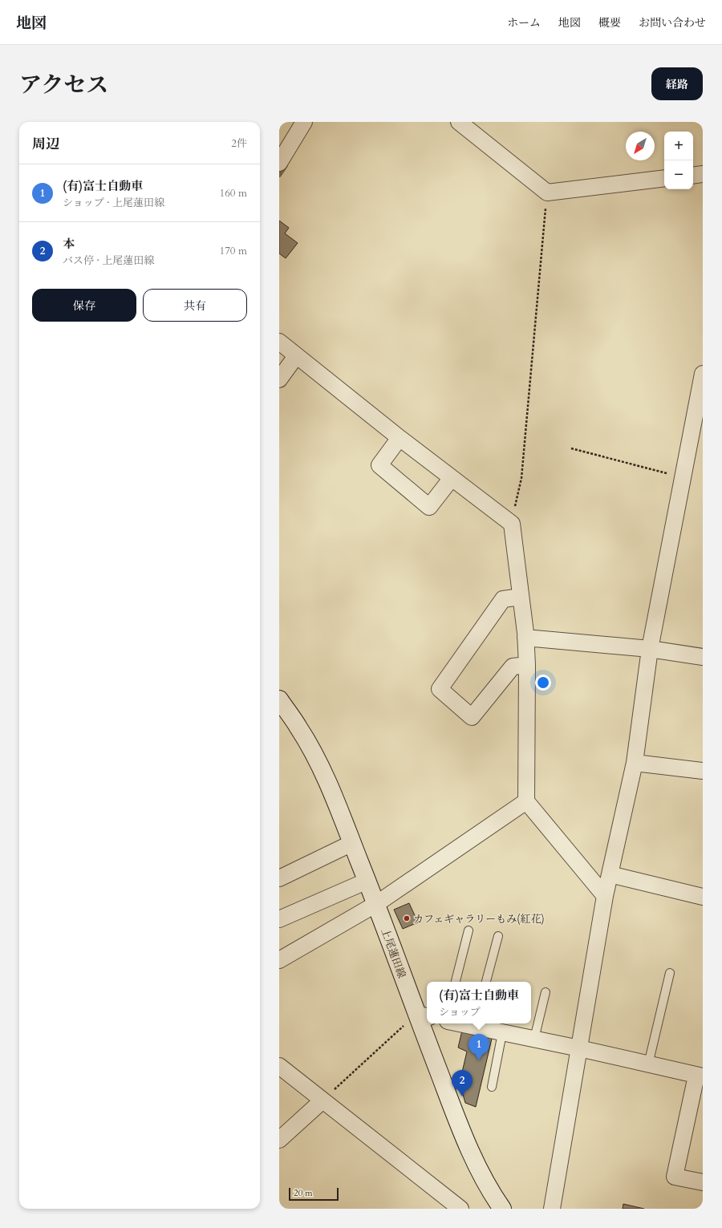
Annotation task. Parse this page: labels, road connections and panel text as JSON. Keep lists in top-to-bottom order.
{
  "streets": {
    "main road": ["上尾蓮田線"]
  },
  "places": ["カフェギャラリーもみ(紅花)"],
  "scale_bar": "20 m",
  "north": "bottom left",
  "page": {
    "header": "地図",
    "nav": [
      "ホーム",
      "地図",
      "概要",
      "お問い合わせ"
    ],
    "title": "アクセス",
    "buttons": [
      "経路",
      ["保存", "共有"]
    ],
    "heading": ["周辺", "2件"],
    "map_buttons": ["+", "−"],
    "list": [
      {
        "mark": "1",
        "name": "(有)富士自動車",
        "note": "ショップ · 上尾蓮田線",
        "value": "160 m"
      },
      {
        "mark": "2",
        "name": "本",
        "note": "バス停 · 上尾蓮田線",
        "value": "170 m"
      }
    ],
    "popup": ["(有)富士自動車", "ショップ"],
    "pins": ["1", "2"],
    "scale": "20 m"
  }
}
